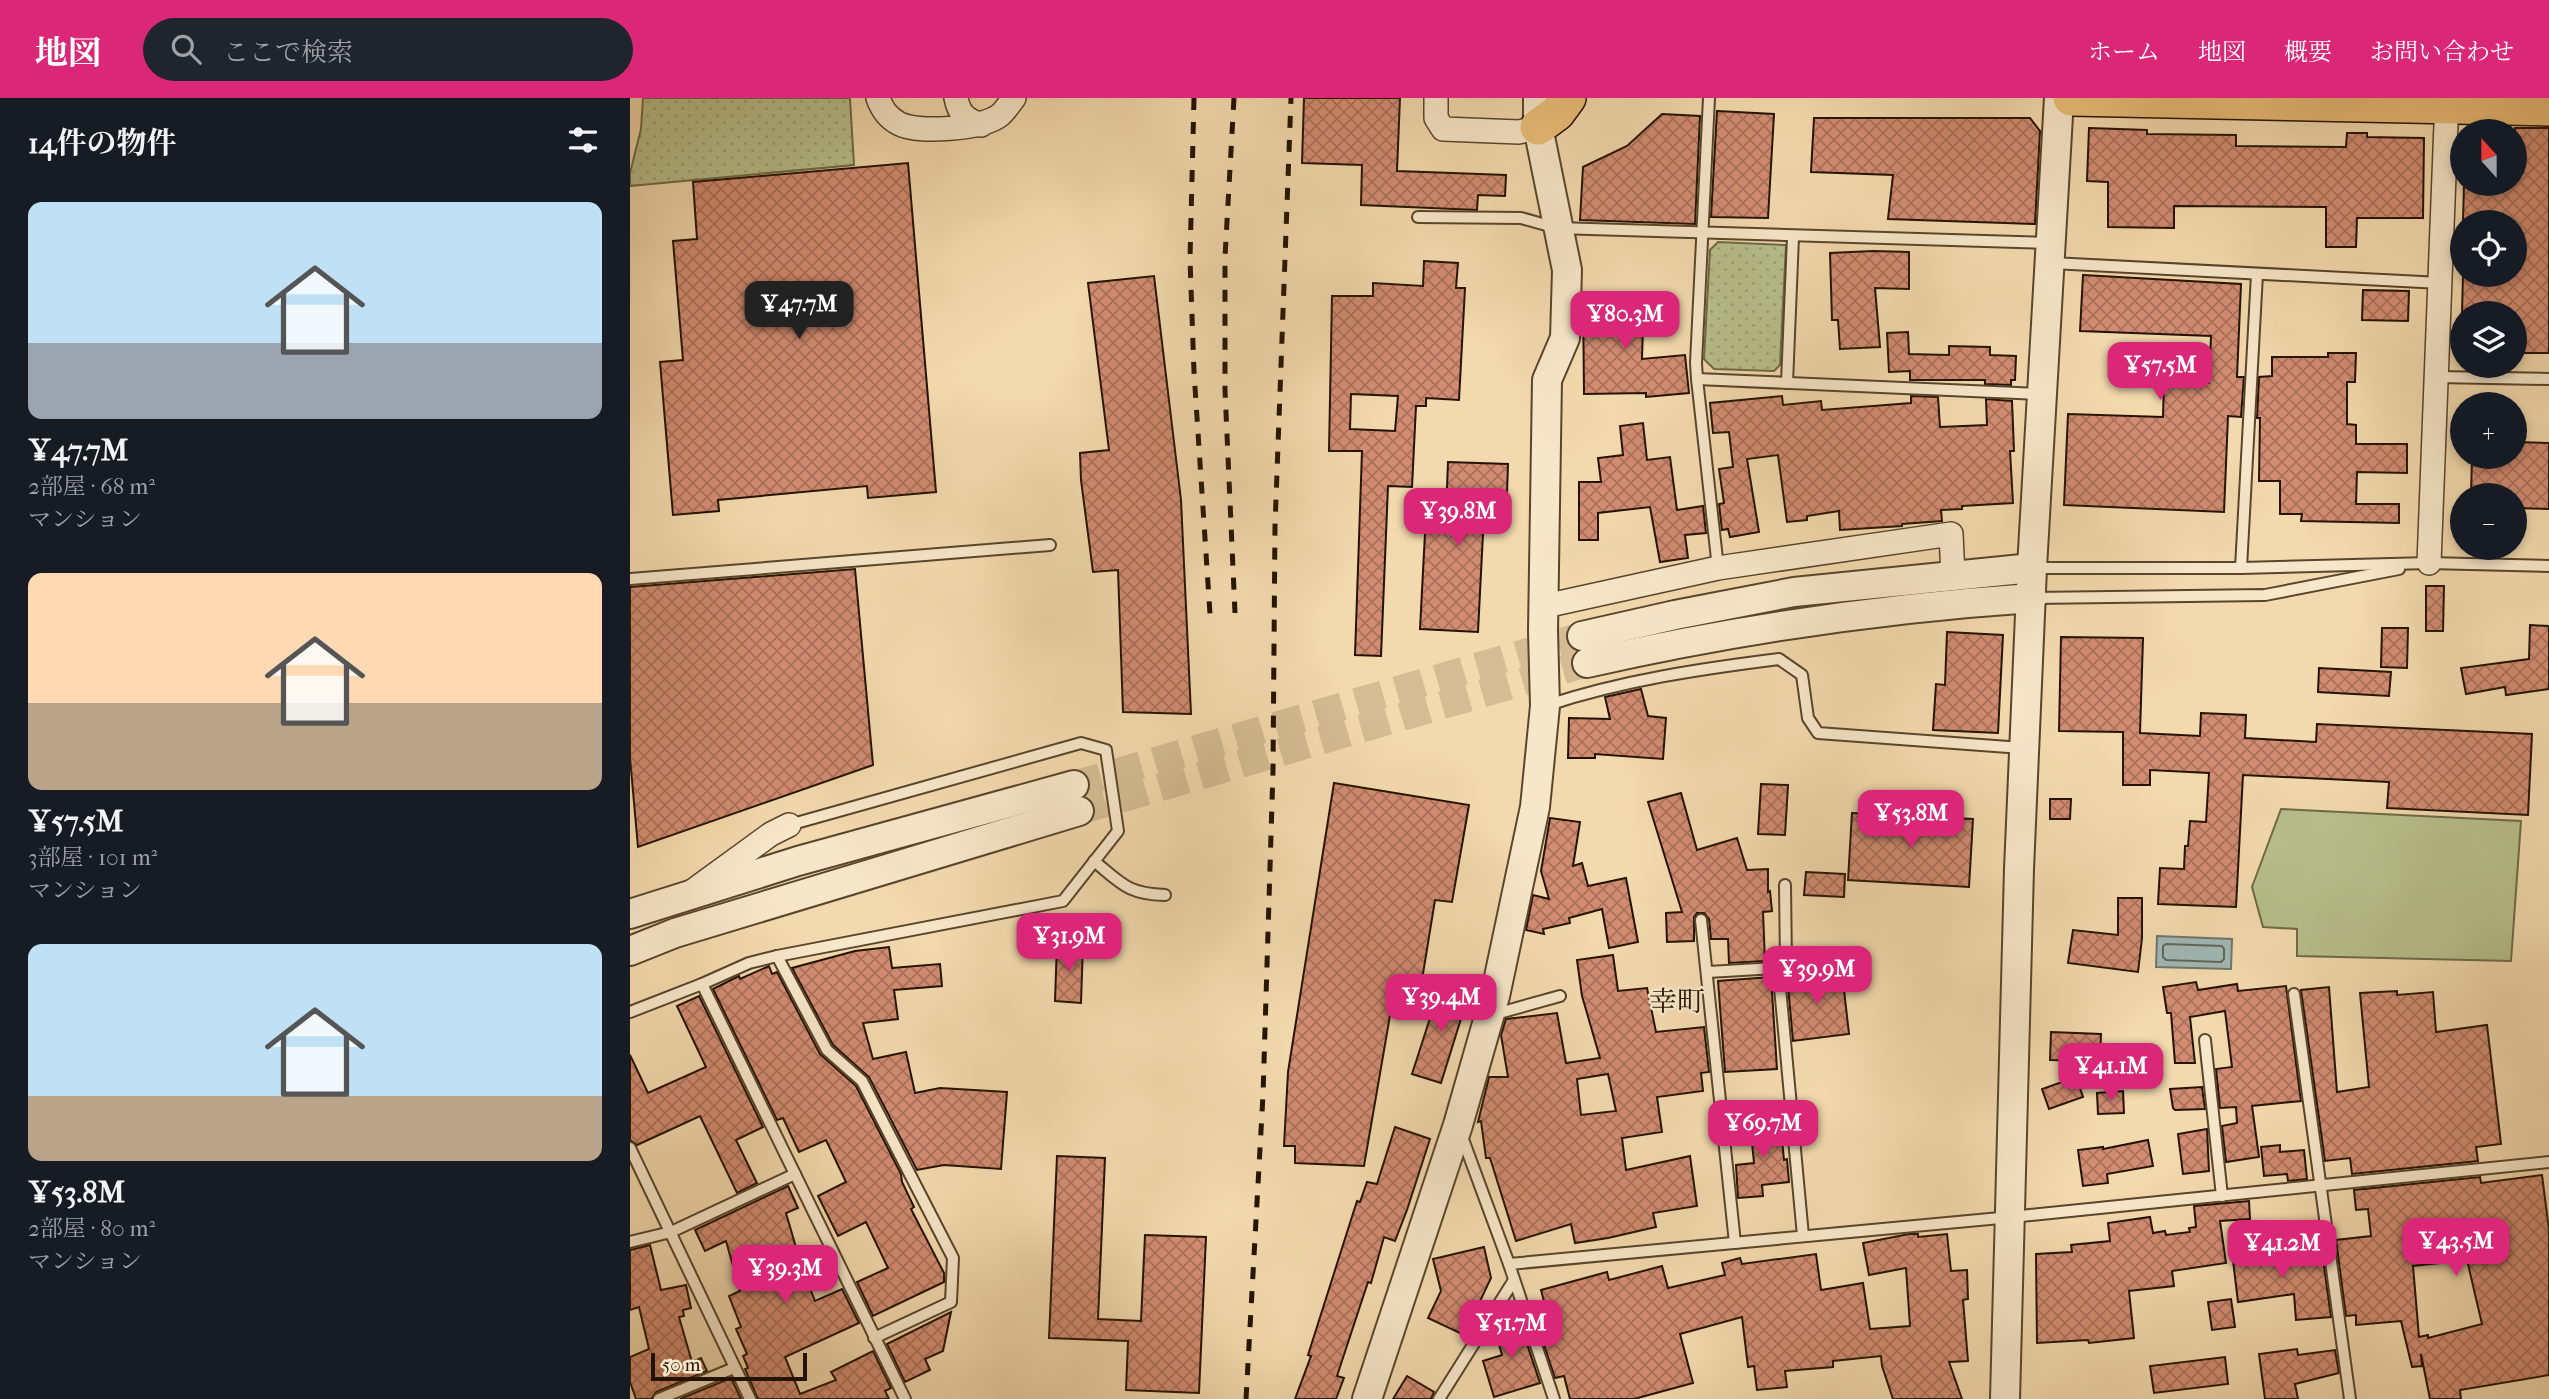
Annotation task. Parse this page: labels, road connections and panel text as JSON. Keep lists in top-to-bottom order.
{
  "districts": ["幸町"],
  "scale_bar": "50 m",
  "north": "top",
  "page": {
    "header": "地図",
    "search": "ここで検索",
    "nav": [
      "ホーム",
      "地図",
      "概要",
      "お問い合わせ"
    ],
    "heading": "14件の物件",
    "map_buttons": ["+", "−"],
    "list": [
      {
        "name": "¥47.7M",
        "note": "2部屋 · 68 m² · マンション"
      },
      {
        "name": "¥57.5M",
        "note": "3部屋 · 101 m² · マンション"
      },
      {
        "name": "¥53.8M",
        "note": "2部屋 · 80 m² · マンション"
      }
    ],
    "price": [
      "¥47.7M",
      "¥80.3M",
      "¥57.5M",
      "¥39.8M",
      "¥53.8M",
      "¥31.9M",
      "¥39.9M",
      "¥39.4M",
      "¥41.1M",
      "¥69.7M",
      "¥43.5M",
      "¥41.2M",
      "¥39.3M",
      "¥51.7M"
    ],
    "scale": "50 m"
  }
}
